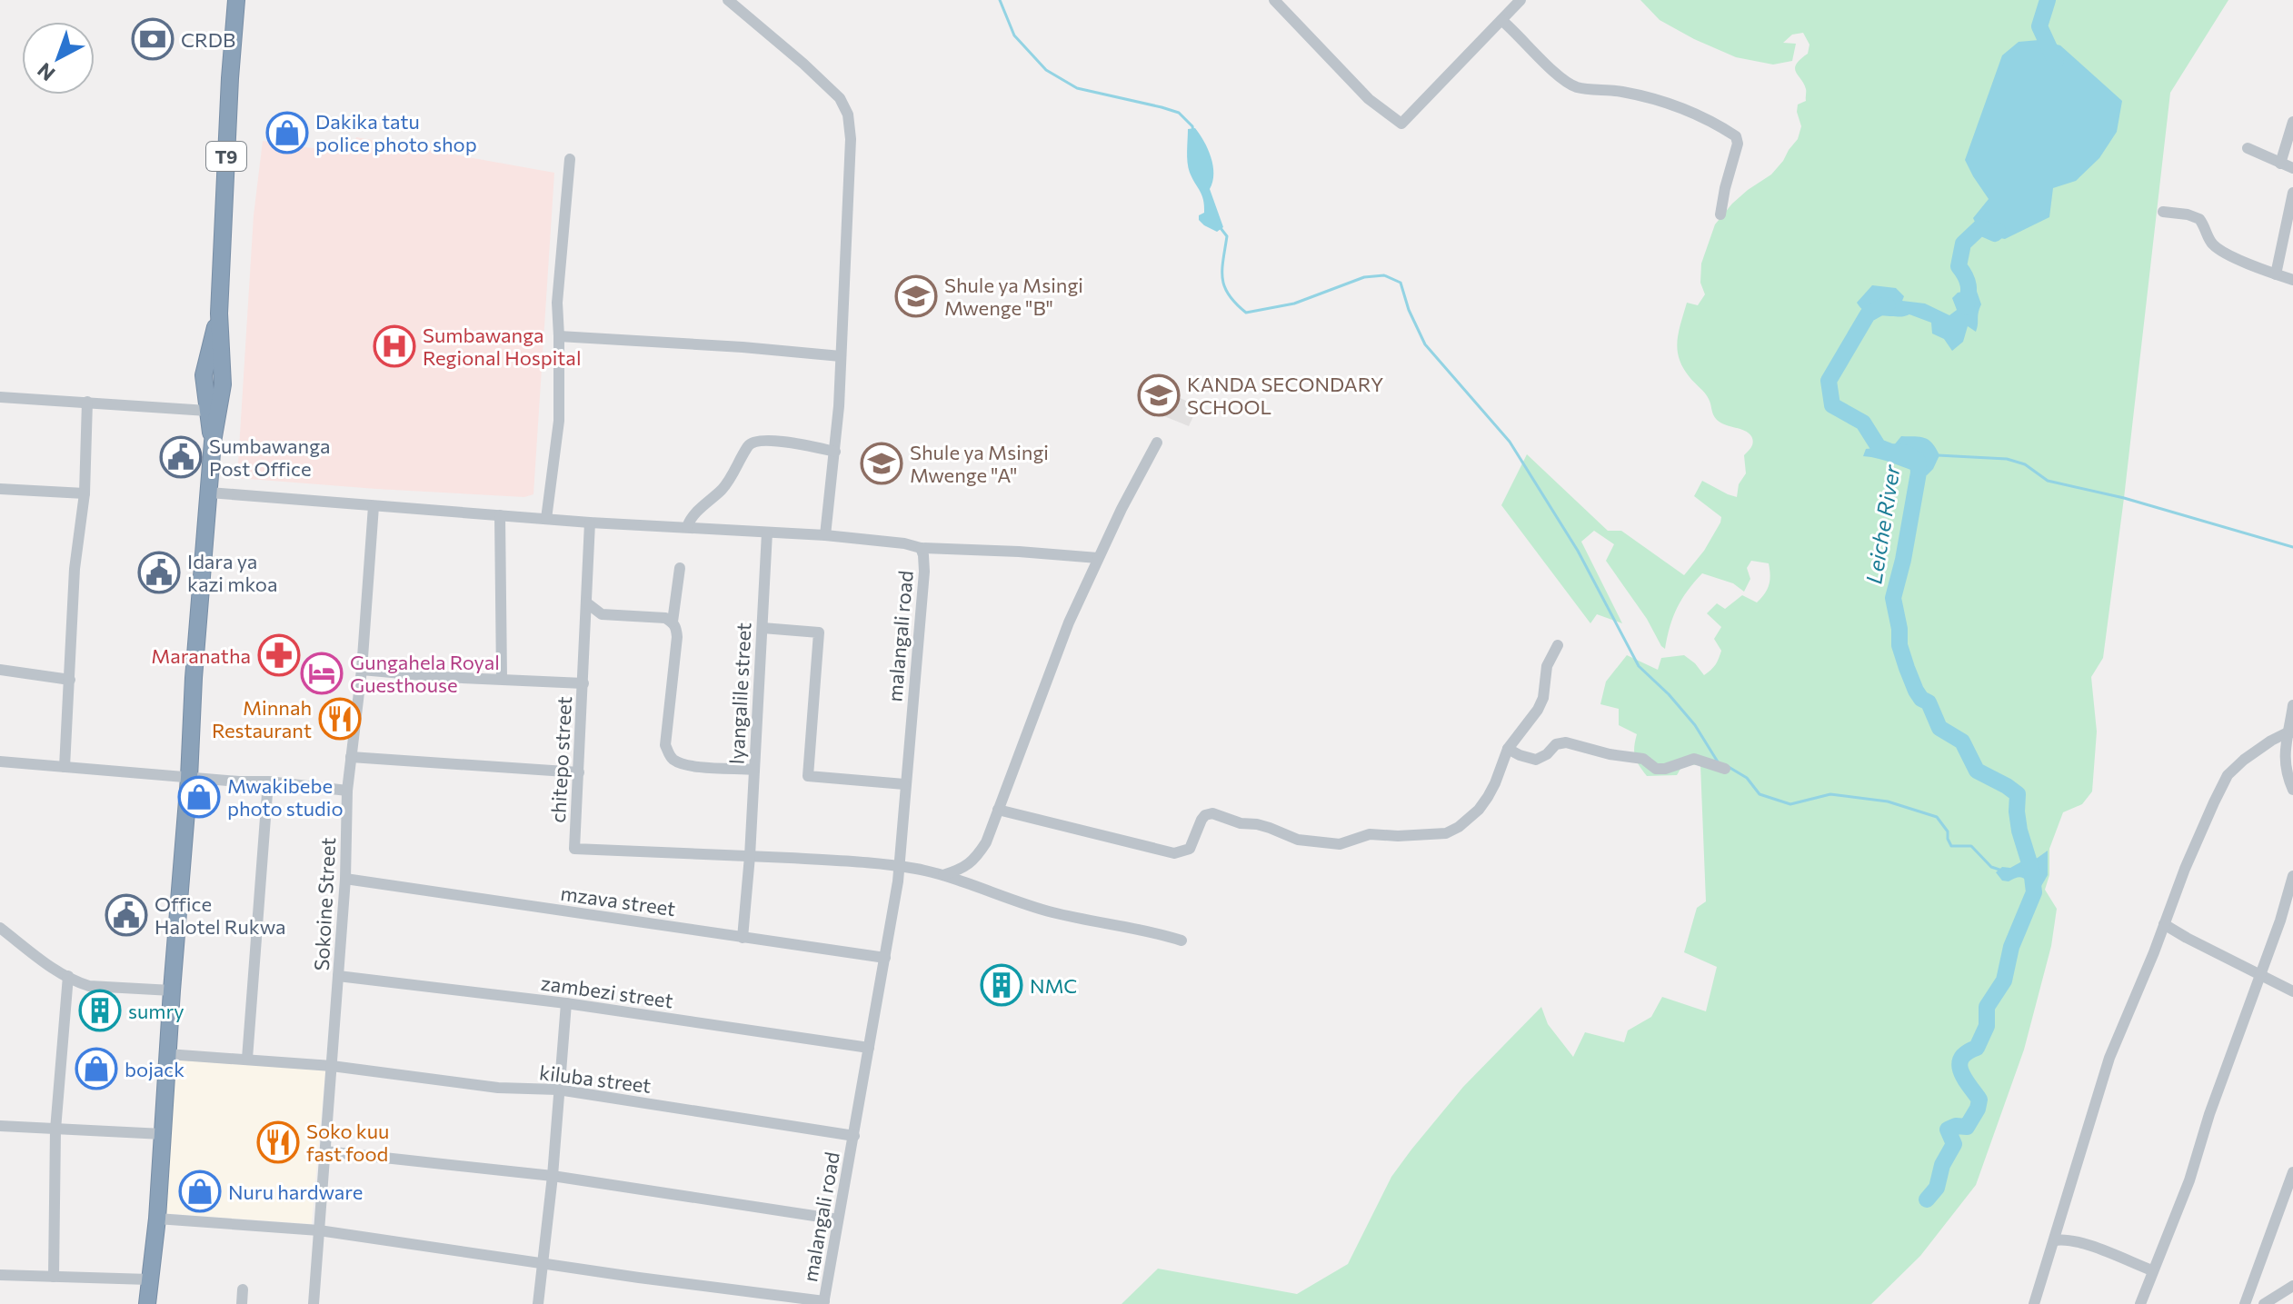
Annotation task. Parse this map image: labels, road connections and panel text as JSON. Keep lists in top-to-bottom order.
{
  "streets": {
    "highway": ["T9"],
    "street": [
      "malangali road",
      "lyangalile street",
      "chitepo street",
      "mzava street",
      "Sokoine Street",
      "zambezi street",
      "kiluba street"
    ]
  },
  "crossings": [
    ["T9", "malangali road"],
    ["T9", "kiluba street"],
    ["malangali road", "lyangalile street"],
    ["malangali road", "chitepo street"],
    ["malangali road", "mzava street"],
    ["malangali road", "Sokoine Street"],
    ["malangali road", "zambezi street"],
    ["malangali road", "kiluba street"],
    ["lyangalile street", "chitepo street"],
    ["lyangalile street", "mzava street"],
    ["mzava street", "Sokoine Street"],
    ["Sokoine Street", "zambezi street"],
    ["Sokoine Street", "kiluba street"]
  ],
  "water": ["Leiche River"],
  "places": {
    "bank": ["CRDB"],
    "shop": [
      "Dakika tatu police photo shop",
      "Mwakibebe photo studio",
      "bojack",
      "Nuru hardware"
    ],
    "school or university": ["Shule ya Msingi Mwenge \"B\"", "KANDA SECONDARY SCHOOL", "Shule ya Msingi Mwenge \"A\""],
    "hospital": ["Sumbawanga Regional Hospital"],
    "public building": ["Sumbawanga Post Office", "Idara ya kazi mkoa", "Office Halotel Rukwa"],
    "pharmacy": ["Maranatha"],
    "hotel": ["Gungahela Royal Guesthouse"],
    "restaurant": ["Minnah Restaurant", "Soko kuu fast food"],
    "building": ["NMC", "sumry"]
  },
  "north": "bottom left"
}
